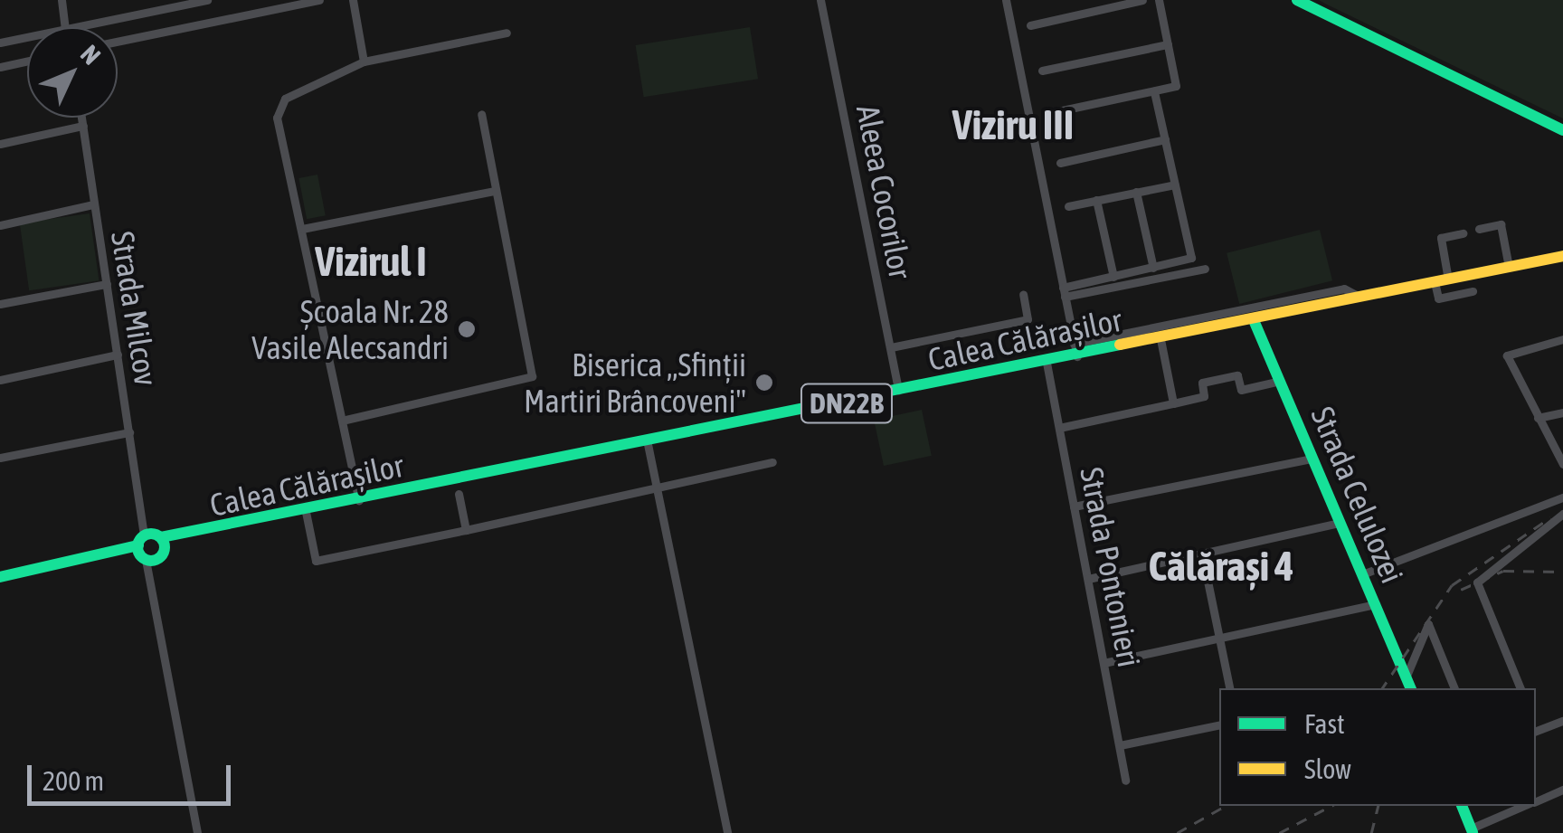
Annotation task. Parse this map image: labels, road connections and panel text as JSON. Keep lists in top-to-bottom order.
{
  "streets": {
    "main road": ["Calea Călărașilor", "DN22B", "Strada Celulozei"],
    "street": ["Aleea Cocorilor", "Strada Milcov", "Strada Pontonieri"]
  },
  "crossings": [
    ["Aleea Cocorilor", "Calea Călărașilor"],
    ["Strada Milcov", "Calea Călărașilor"],
    ["Strada Milcov", "DN22B"],
    ["Calea Călărașilor", "DN22B"],
    ["Calea Călărașilor", "Strada Celulozei"],
    ["Calea Călărașilor", "Strada Pontonieri"]
  ],
  "districts": ["Viziru III", "Vizirul I", "Călărași 4"],
  "places": ["Școala Nr. 28 Vasile Alecsandri", "Biserica „Sfinții Martiri Brâncoveni\""],
  "legend": ["Fast", "Slow"],
  "scale_bar": "200 m",
  "north": "top right"
}
